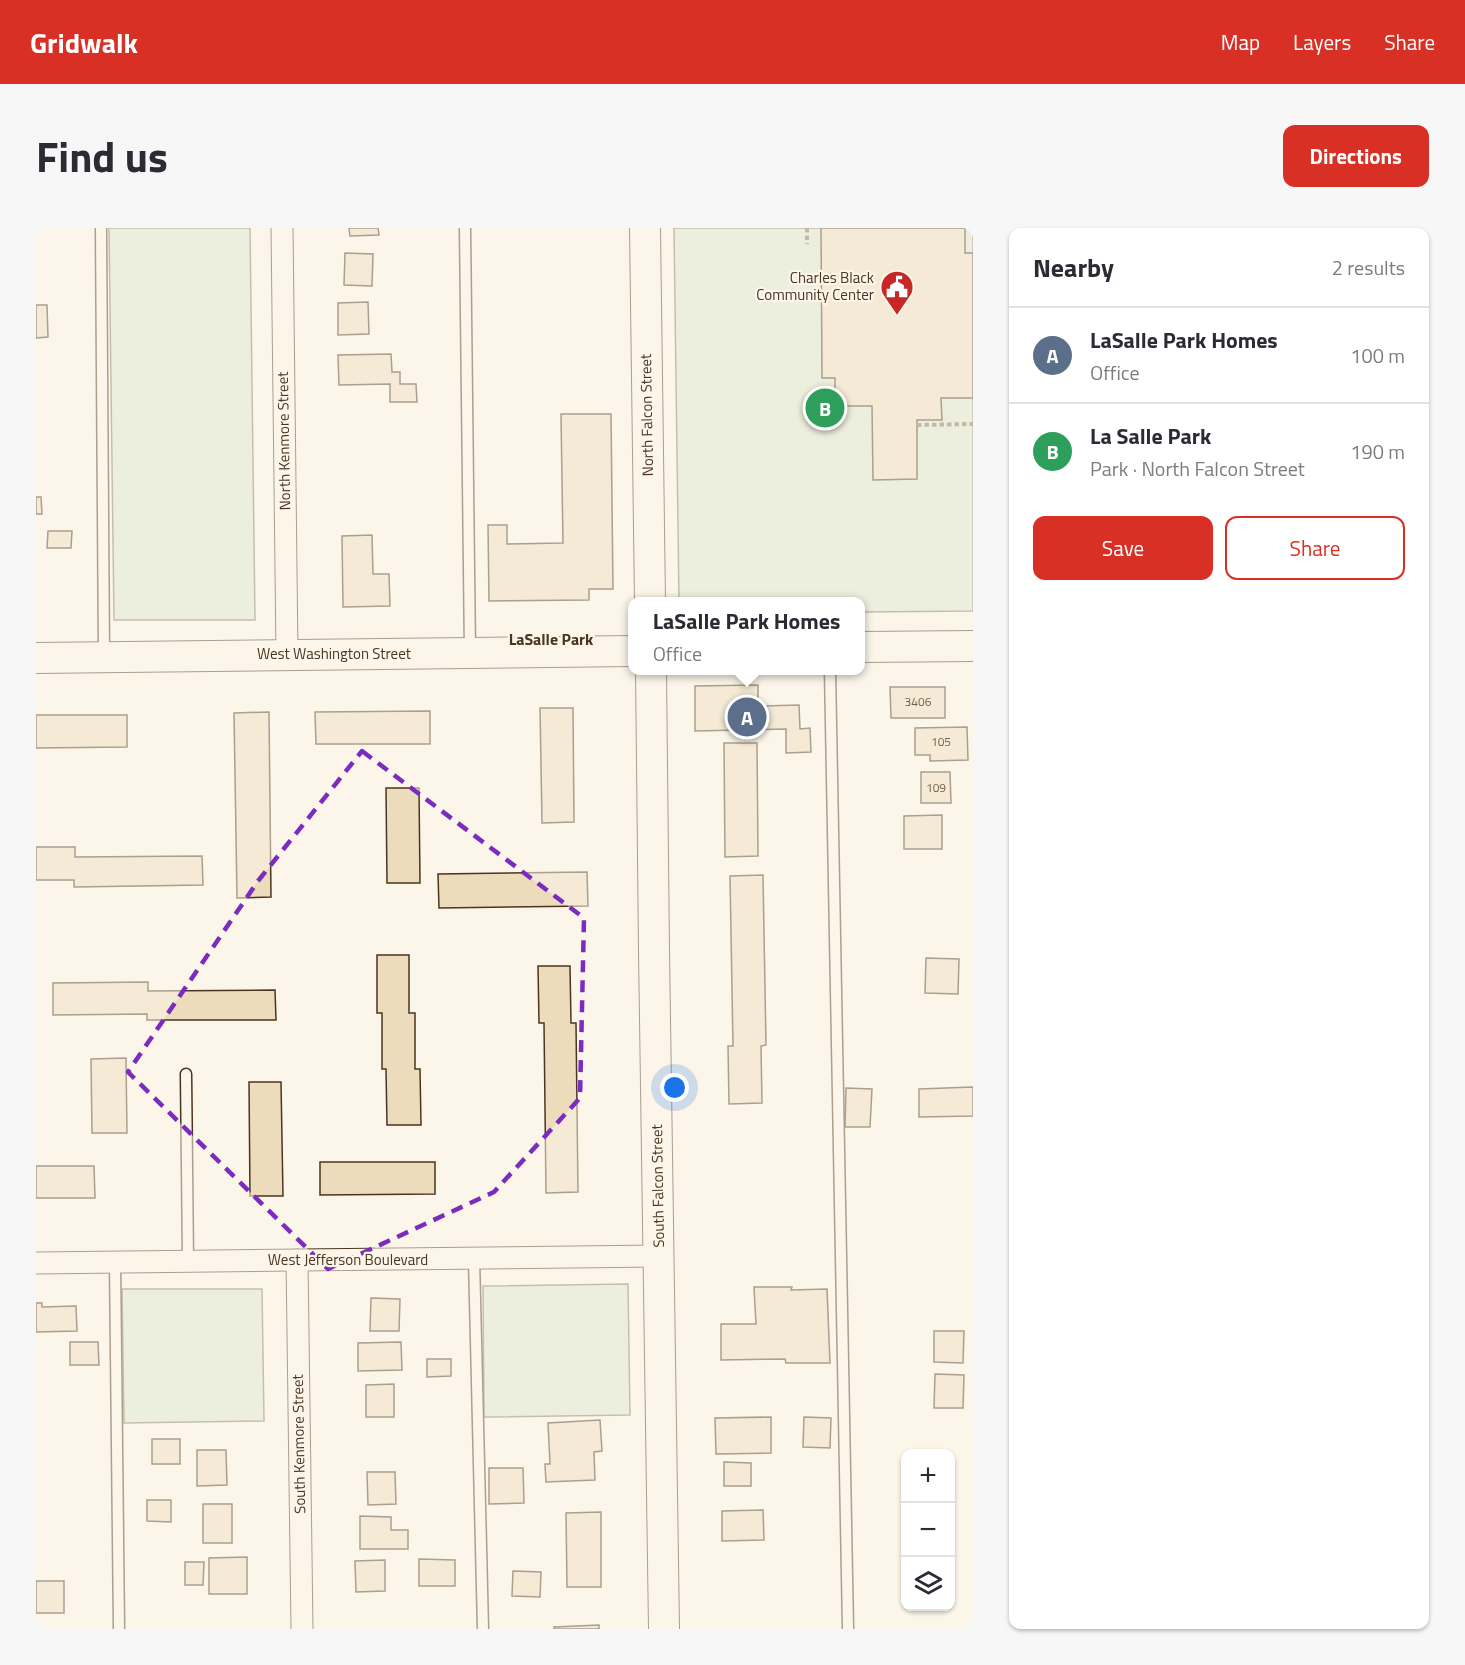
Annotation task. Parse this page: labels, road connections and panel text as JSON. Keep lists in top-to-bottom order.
{
  "streets": {
    "street": [
      "North Falcon Street",
      "North Kenmore Street",
      "West Washington Street",
      "South Falcon Street",
      "West Jefferson Boulevard",
      "South Kenmore Street"
    ]
  },
  "crossings": [
    ["North Kenmore Street", "West Washington Street"],
    ["South Falcon Street", "West Jefferson Boulevard"],
    ["West Jefferson Boulevard", "South Kenmore Street"]
  ],
  "districts": ["LaSalle Park"],
  "places": {
    "public building": ["Charles Black Community Center"]
  },
  "house_numbers": ["3406", "105", "109"],
  "page": {
    "header": "Gridwalk",
    "nav": ["Map", "Layers", "Share"],
    "title": "Find us",
    "buttons": [
      "Directions",
      ["Save", "Share"]
    ],
    "heading": ["Nearby", "2 results"],
    "list": [
      {
        "mark": "A",
        "name": "LaSalle Park Homes",
        "note": "Office",
        "value": "100 m"
      },
      {
        "mark": "B",
        "name": "La Salle Park",
        "note": "Park · North Falcon Street",
        "value": "190 m"
      }
    ],
    "pins": ["B", "A"],
    "popup": ["LaSalle Park Homes", "Office"],
    "map_buttons": ["+", "−"]
  }
}
